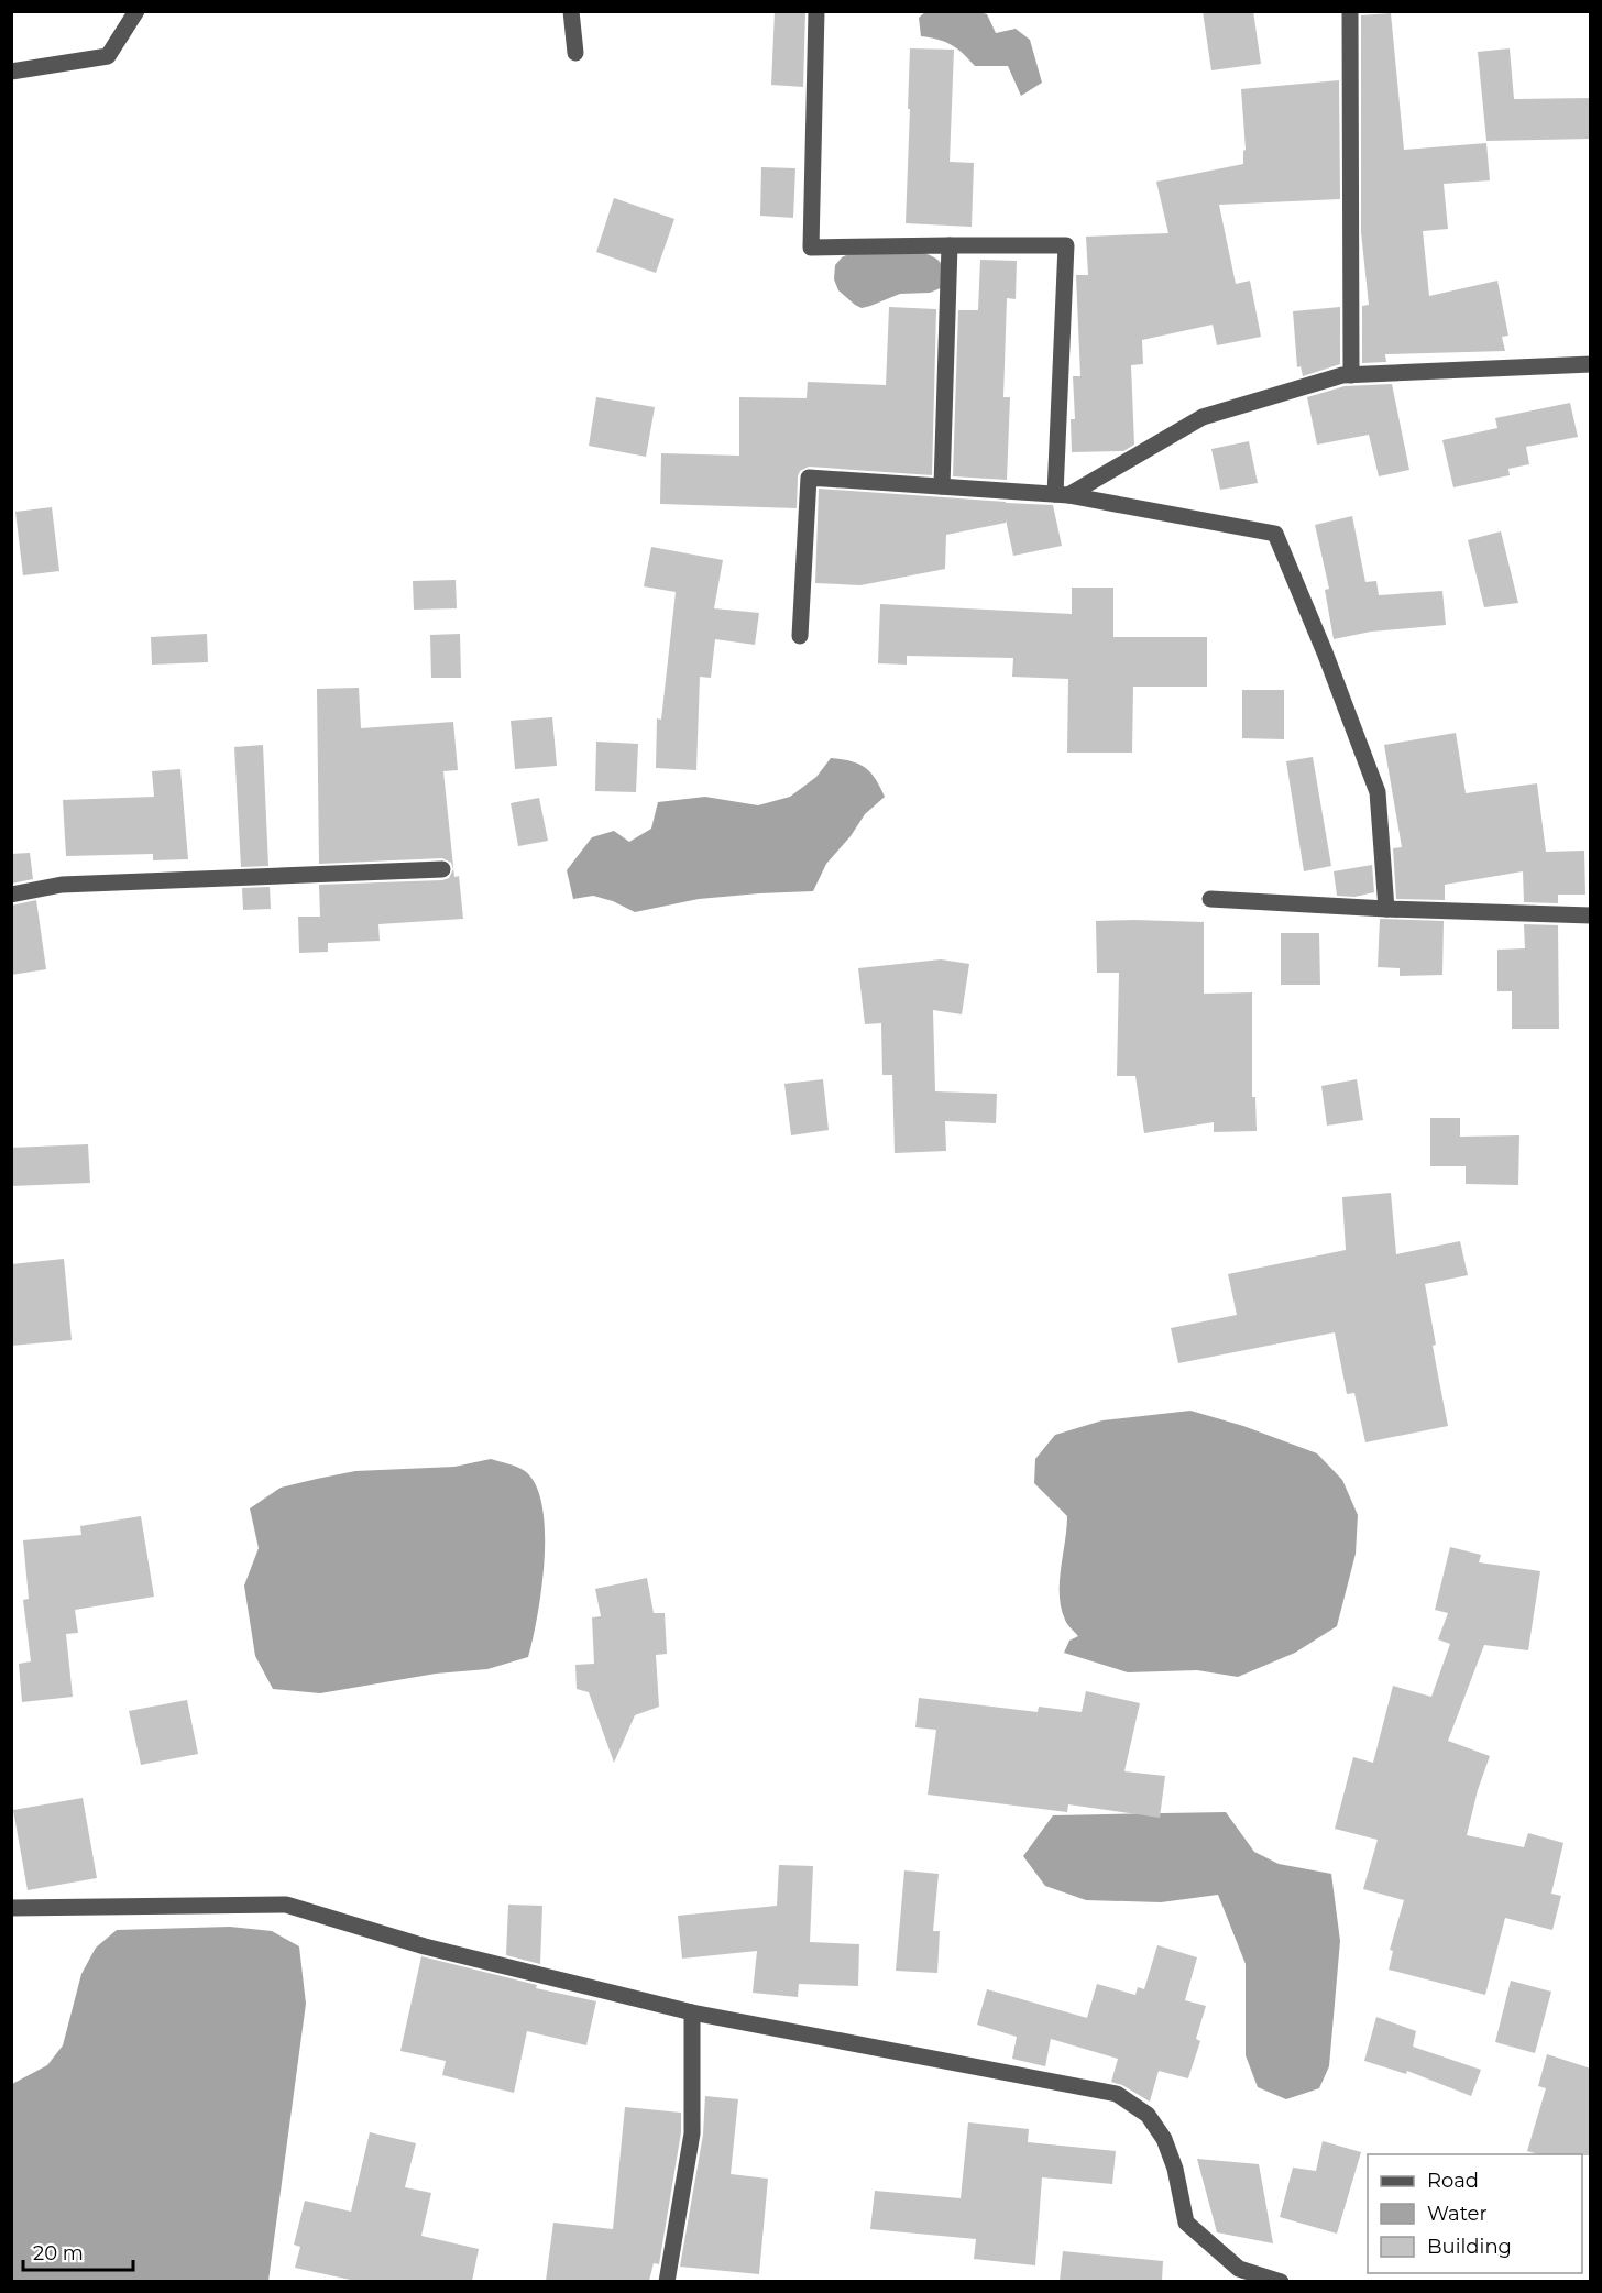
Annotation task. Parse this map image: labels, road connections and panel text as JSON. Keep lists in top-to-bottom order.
{
  "legend": ["Road", "Water", "Building"],
  "scale_bar": "20 m"
}
